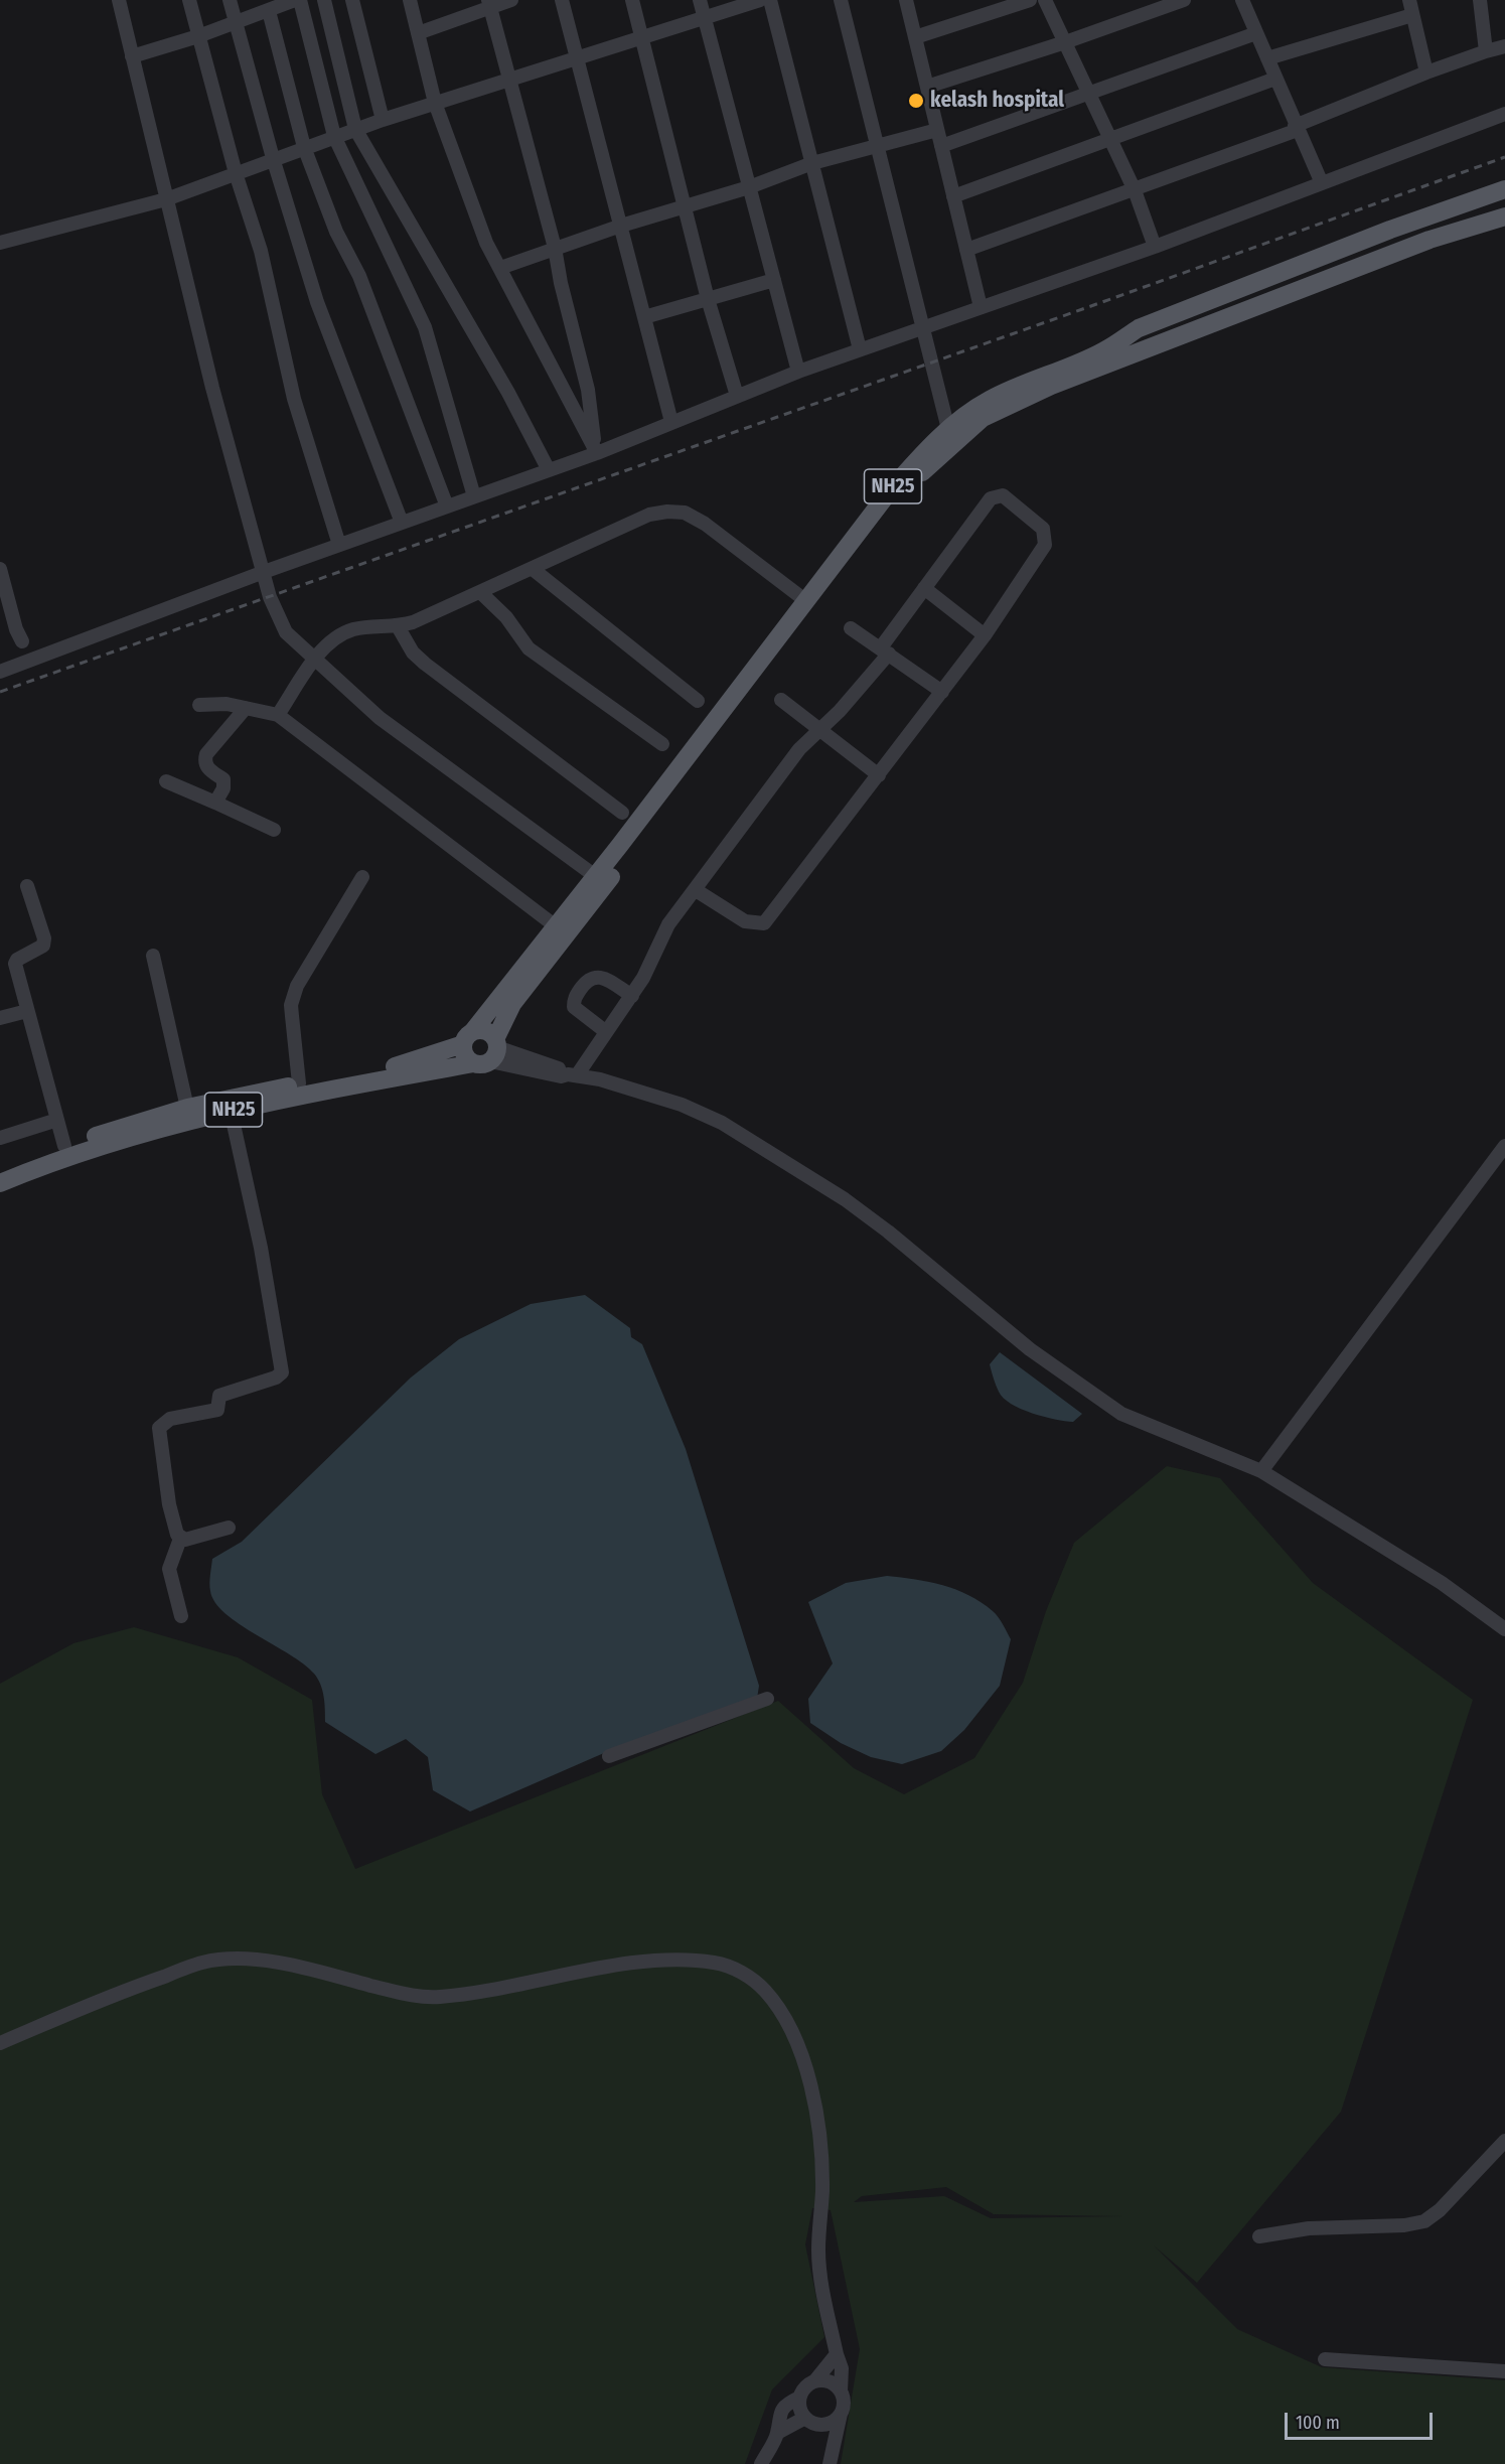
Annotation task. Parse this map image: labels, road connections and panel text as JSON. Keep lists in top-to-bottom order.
{
  "streets": {
    "main road": ["NH25"]
  },
  "places": ["kelash hospital"],
  "scale_bar": "100 m"
}
